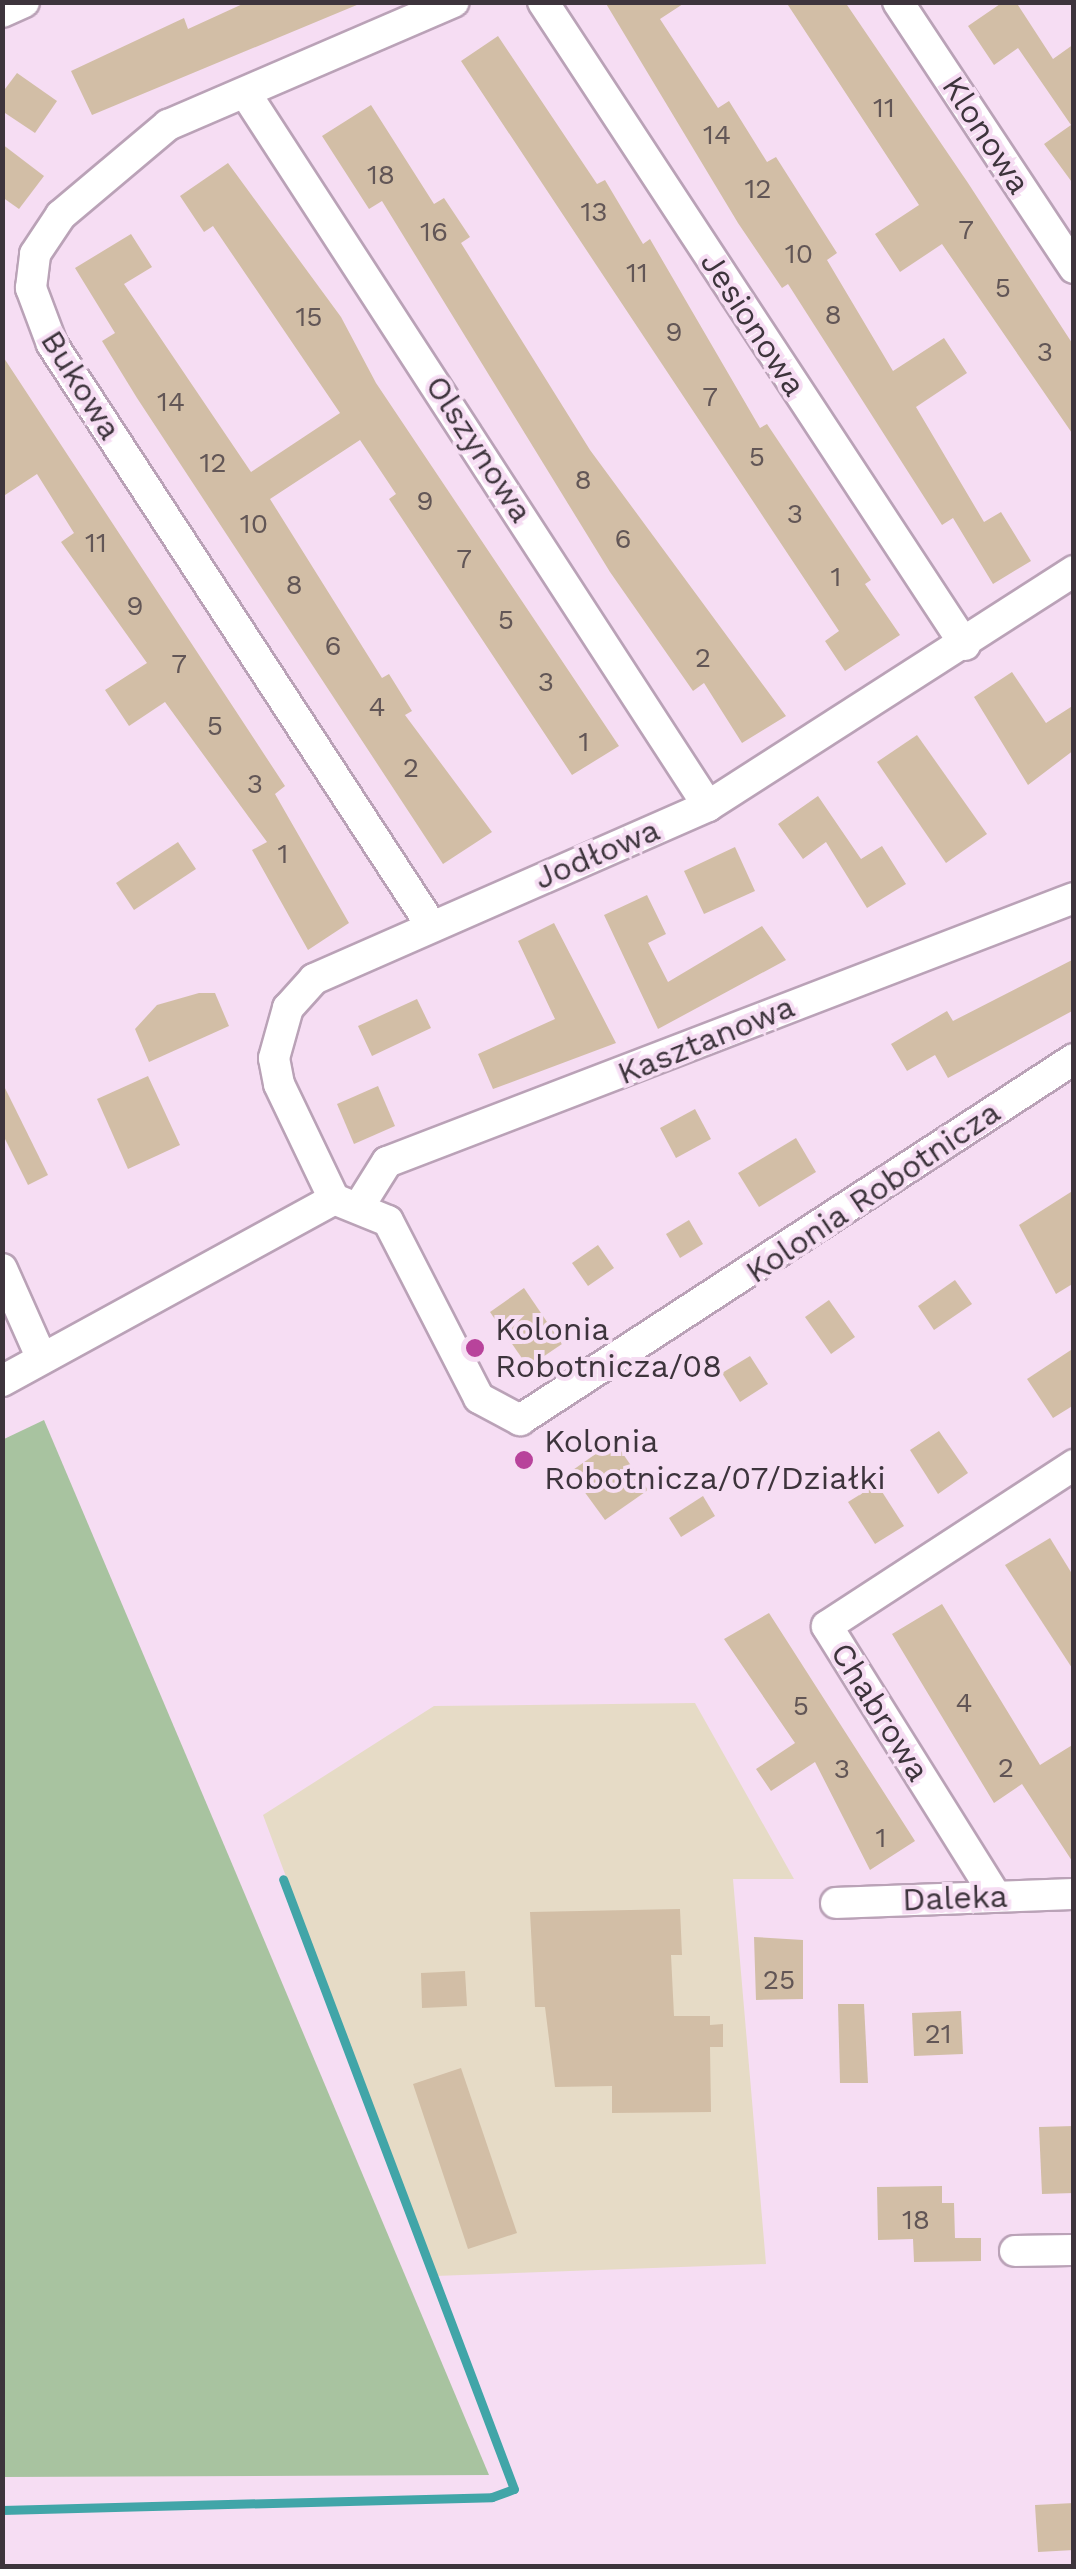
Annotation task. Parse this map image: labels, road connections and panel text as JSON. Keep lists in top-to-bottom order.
{
  "streets": {
    "street": [
      "Klonowa",
      "Jesionowa",
      "Bukowa",
      "Olszynowa",
      "Jodłowa",
      "Kasztanowa",
      "Kolonia Robotnicza",
      "Chabrowa",
      "Daleka"
    ]
  },
  "crossings": [
    ["Jesionowa", "Jodłowa"],
    ["Bukowa", "Olszynowa"],
    ["Bukowa", "Jodłowa"],
    ["Olszynowa", "Jodłowa"],
    ["Jodłowa", "Kasztanowa"],
    ["Jodłowa", "Kolonia Robotnicza"],
    ["Kasztanowa", "Kolonia Robotnicza"],
    ["Chabrowa", "Daleka"]
  ],
  "places": ["Kolonia Robotnicza/08", "Kolonia Robotnicza/07/Działki"],
  "house_numbers": [
    "11",
    "14",
    "18",
    "12",
    "13",
    "7",
    "16",
    "10",
    "11",
    "5",
    "8",
    "15",
    "9",
    "3",
    "7",
    "14",
    "5",
    "12",
    "8",
    "9",
    "3",
    "10",
    "6",
    "11",
    "7",
    "1",
    "8",
    "9",
    "5",
    "6",
    "2",
    "7",
    "3",
    "4",
    "5",
    "1",
    "2",
    "3",
    "1",
    "4",
    "5",
    "2",
    "3",
    "1",
    "25",
    "21",
    "18"
  ]
}
